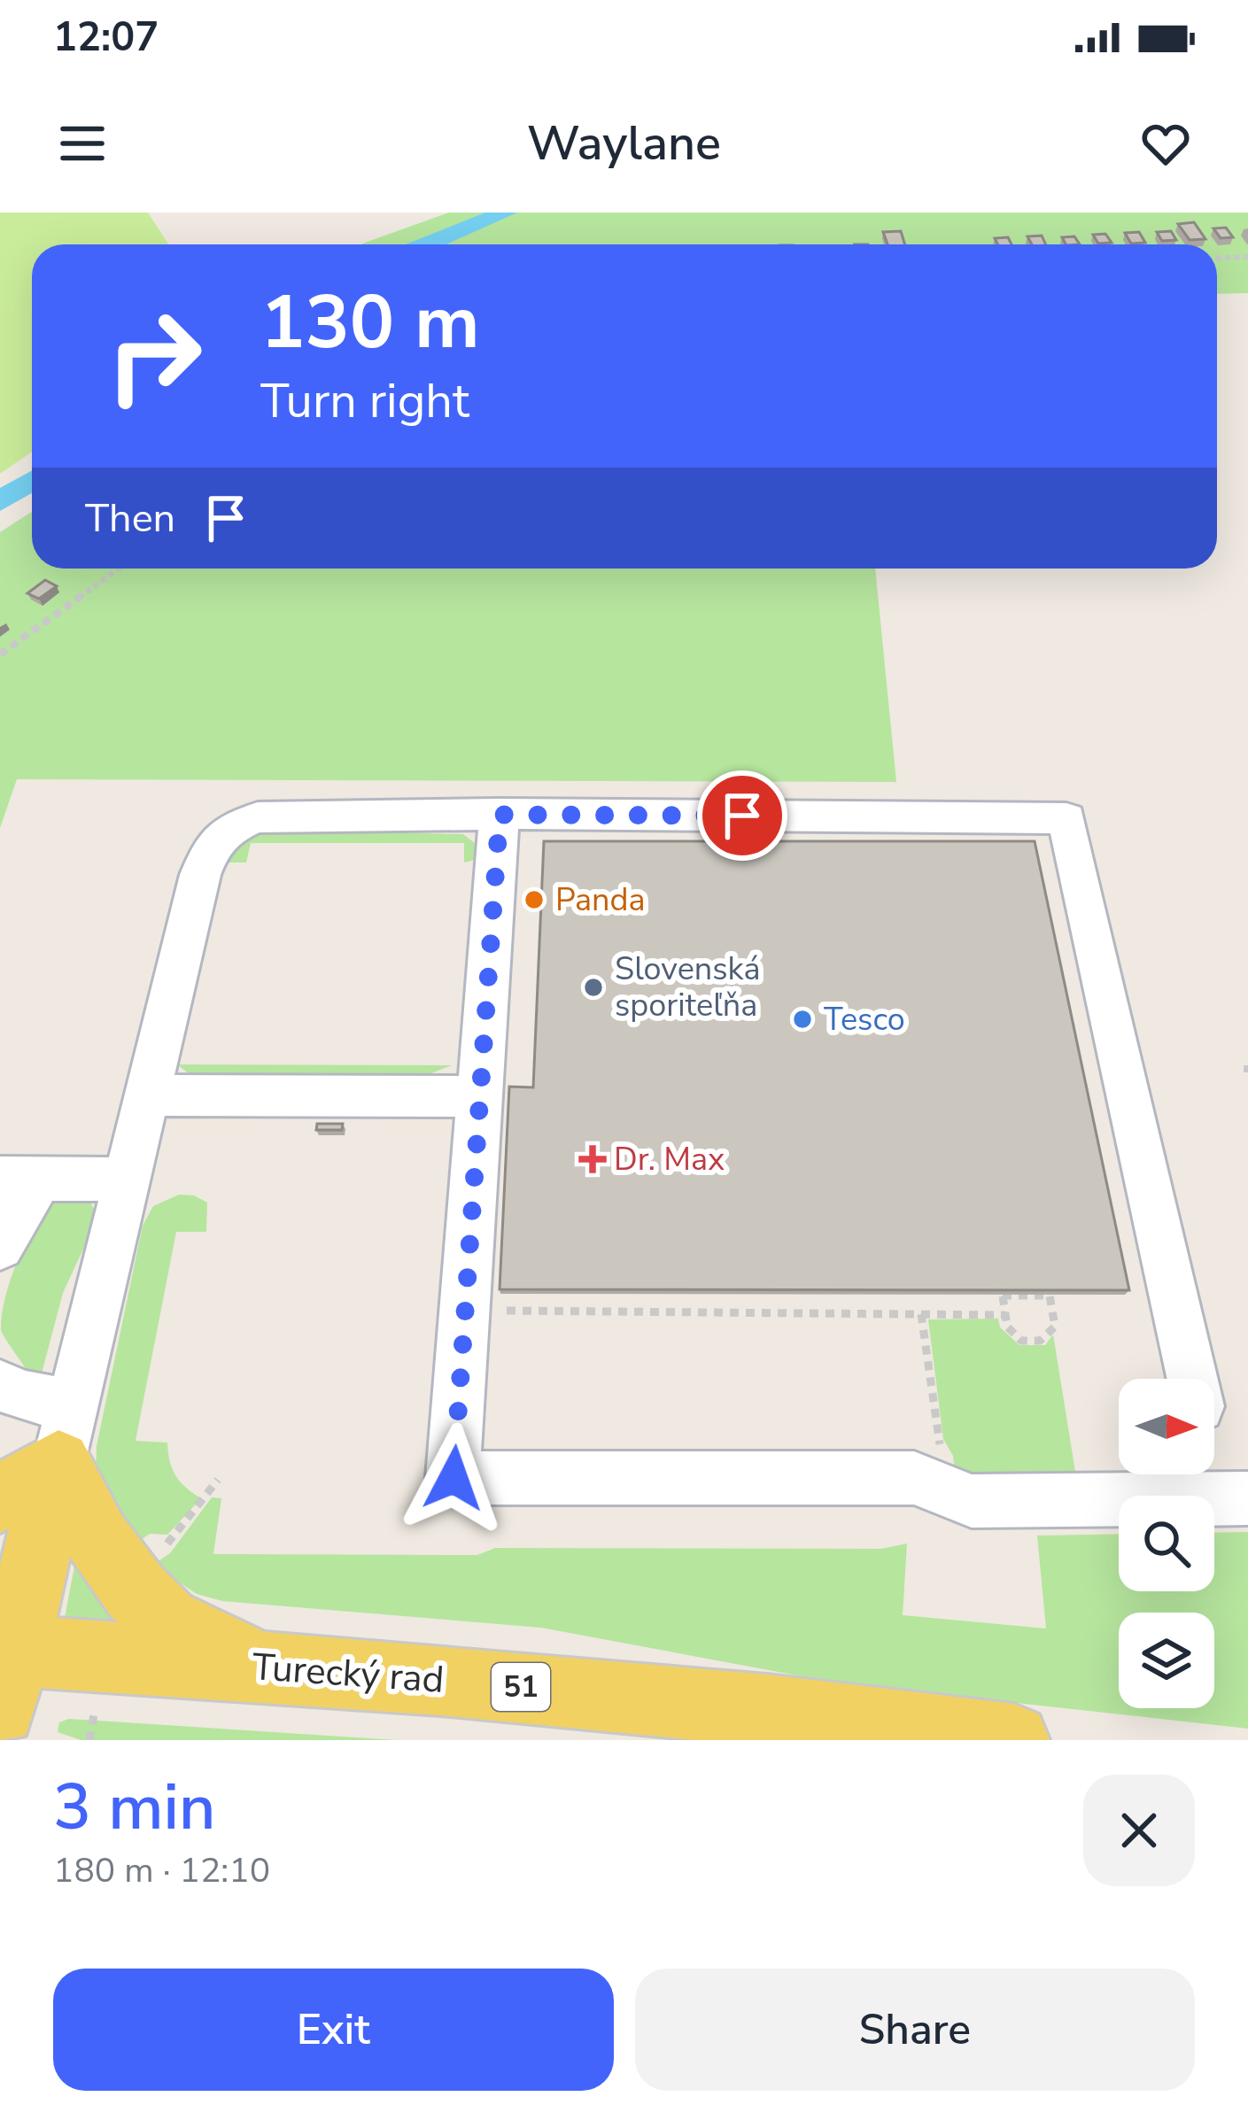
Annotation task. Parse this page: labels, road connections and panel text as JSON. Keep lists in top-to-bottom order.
{
  "streets": {
    "main road": ["Turecký rad", "51"]
  },
  "places": {
    "other": ["Panda", "Slovenská sporiteľňa", "Tesco"],
    "health": ["Dr. Max"]
  },
  "north": "right",
  "page": {
    "status": "12:07",
    "header": "Waylane",
    "turn": ["130 m", "Turn right"],
    "then": "Then",
    "heading": ["3 min", "180 m · 12:10"],
    "buttons": ["Exit", "Share"]
  }
}
